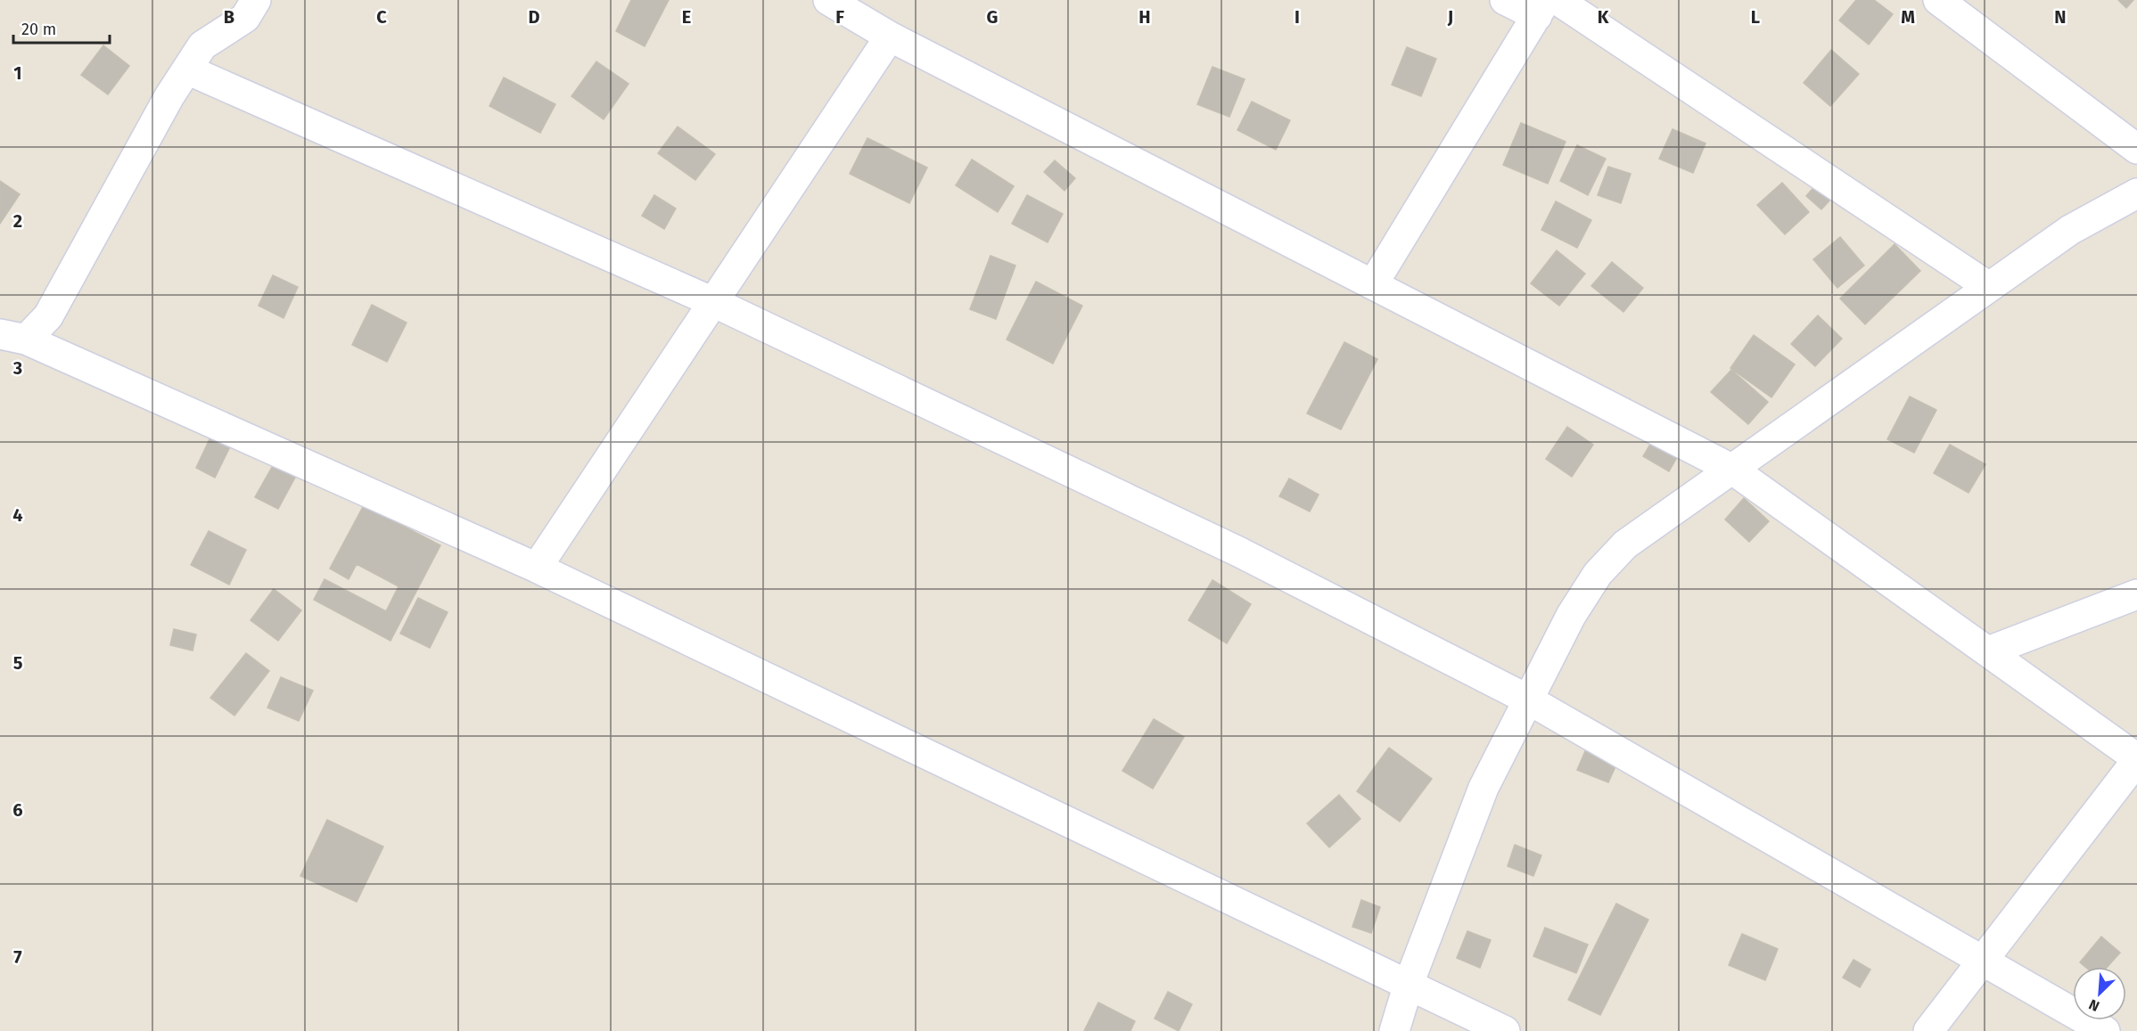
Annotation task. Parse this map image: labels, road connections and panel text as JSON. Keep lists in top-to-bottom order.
{
  "scale_bar": "20 m",
  "north": "bottom left",
  "grid": {
    "columns": [
      "B",
      "C",
      "D",
      "E",
      "F",
      "G",
      "H",
      "I",
      "J",
      "K",
      "L",
      "M",
      "N"
    ],
    "rows": [
      "1",
      "2",
      "3",
      "4",
      "5",
      "6",
      "7"
    ]
  }
}
